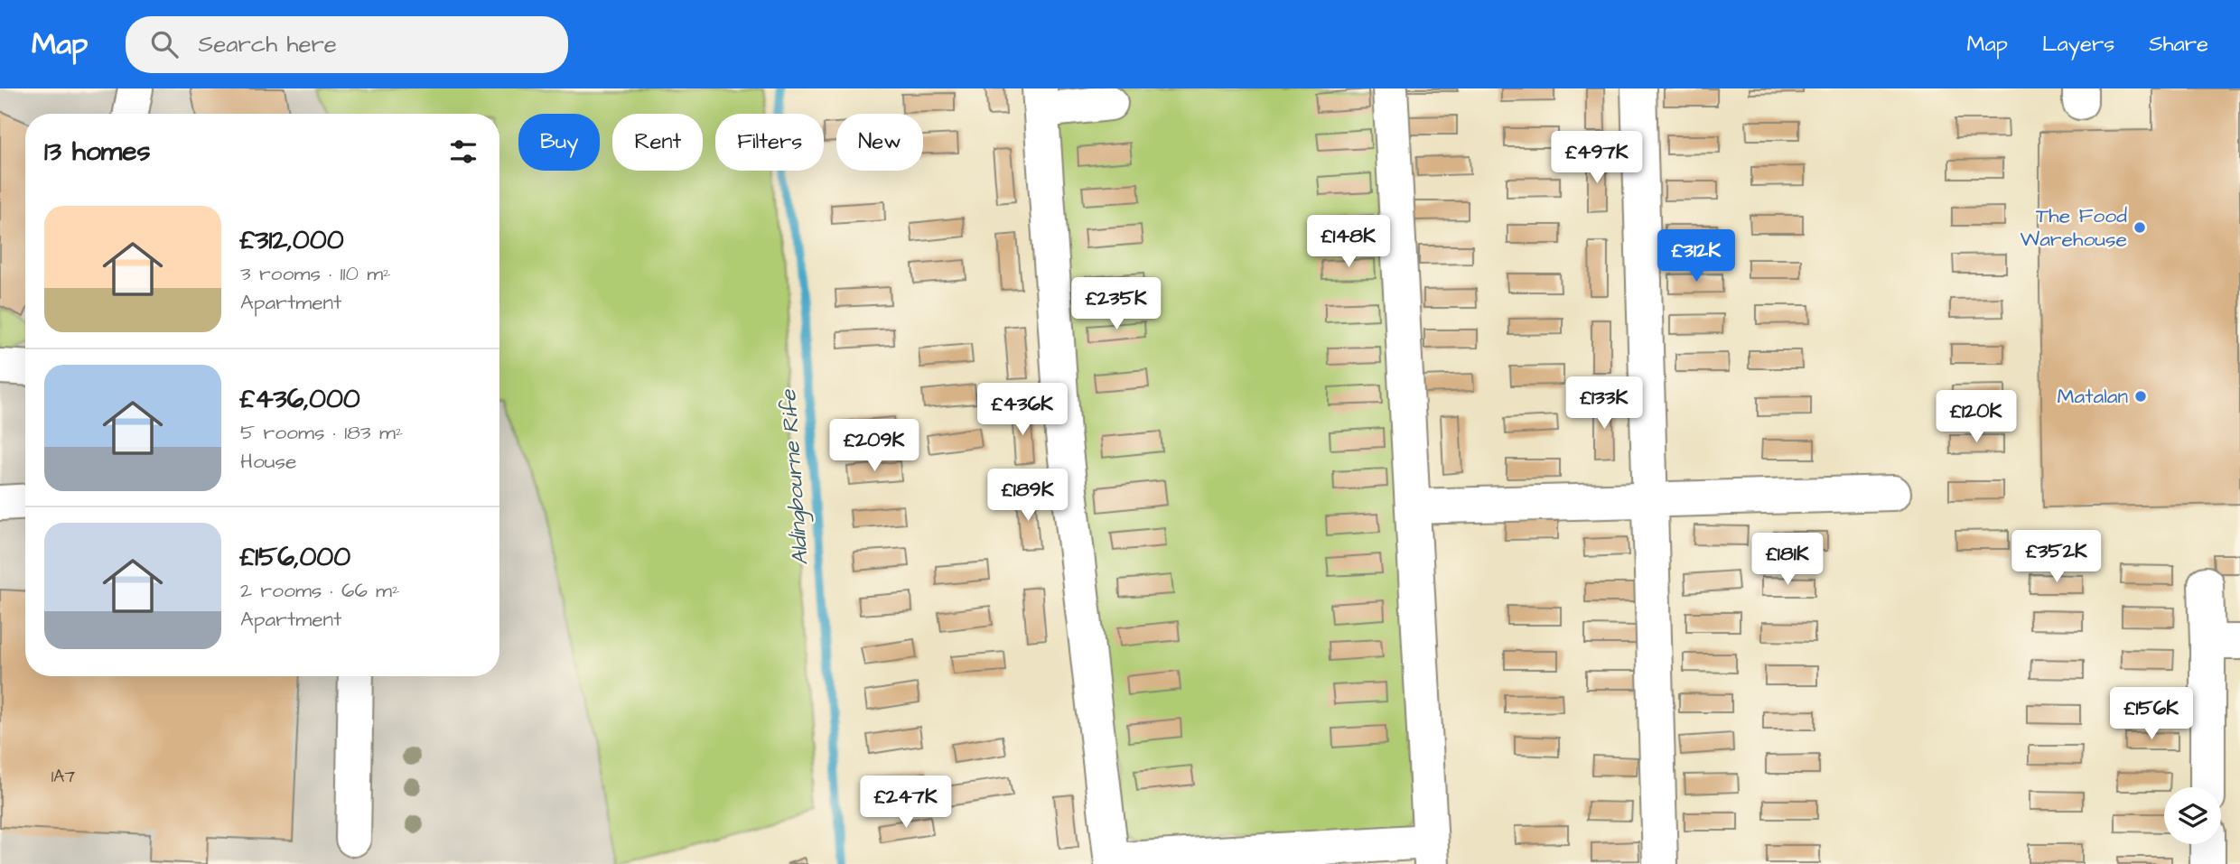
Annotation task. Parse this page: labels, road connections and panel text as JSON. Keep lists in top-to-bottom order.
{
  "water": ["Aldingbourne Rife"],
  "places": ["The Food Warehouse", "Matalan"],
  "house_numbers": ["1A7"],
  "page": {
    "header": "Map",
    "search": "Search here",
    "nav": ["Map", "Layers", "Share"],
    "chip": [
      "Buy",
      "Rent",
      "Filters",
      "New"
    ],
    "heading": "13 homes",
    "price": [
      "£497K",
      "£148K",
      "£312K",
      "£235K",
      "£133K",
      "£436K",
      "£120K",
      "£209K",
      "£189K",
      "£352K",
      "£181K",
      "£156K",
      "£247K"
    ],
    "list": [
      {
        "name": "£312,000",
        "note": "3 rooms · 110 m² · Apartment"
      },
      {
        "name": "£436,000",
        "note": "5 rooms · 183 m² · House"
      },
      {
        "name": "£156,000",
        "note": "2 rooms · 66 m² · Apartment"
      }
    ]
  }
}
